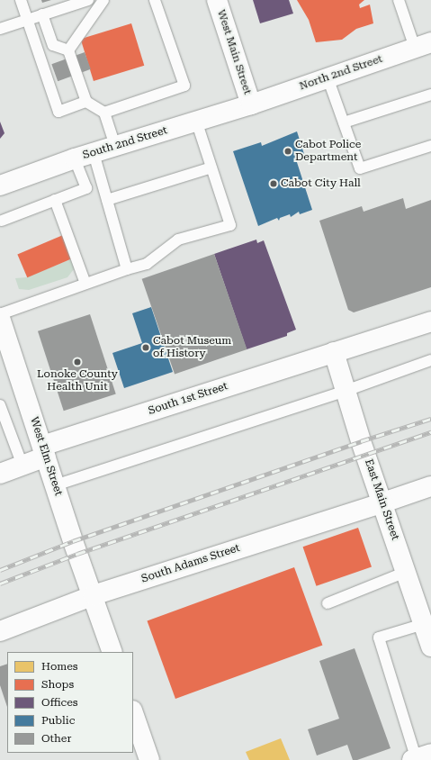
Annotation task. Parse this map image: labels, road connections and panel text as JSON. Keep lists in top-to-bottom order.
{
  "streets": {
    "street": [
      "West Main Street",
      "North 2nd Street",
      "South 2nd Street",
      "South 1st Street",
      "West Elm Street",
      "East Main Street",
      "South Adams Street"
    ]
  },
  "crossings": [
    ["West Main Street", "North 2nd Street"],
    ["West Main Street", "South 2nd Street"],
    ["North 2nd Street", "South 2nd Street"],
    ["South 1st Street", "West Elm Street"],
    ["South 1st Street", "East Main Street"],
    ["West Elm Street", "South Adams Street"],
    ["East Main Street", "South Adams Street"]
  ],
  "places": [
    "Cabot Police Department",
    "Cabot City Hall",
    "Cabot Museum of History",
    "Lonoke County Health Unit"
  ],
  "legend": [
    "Homes",
    "Shops",
    "Offices",
    "Public",
    "Other"
  ]
}
